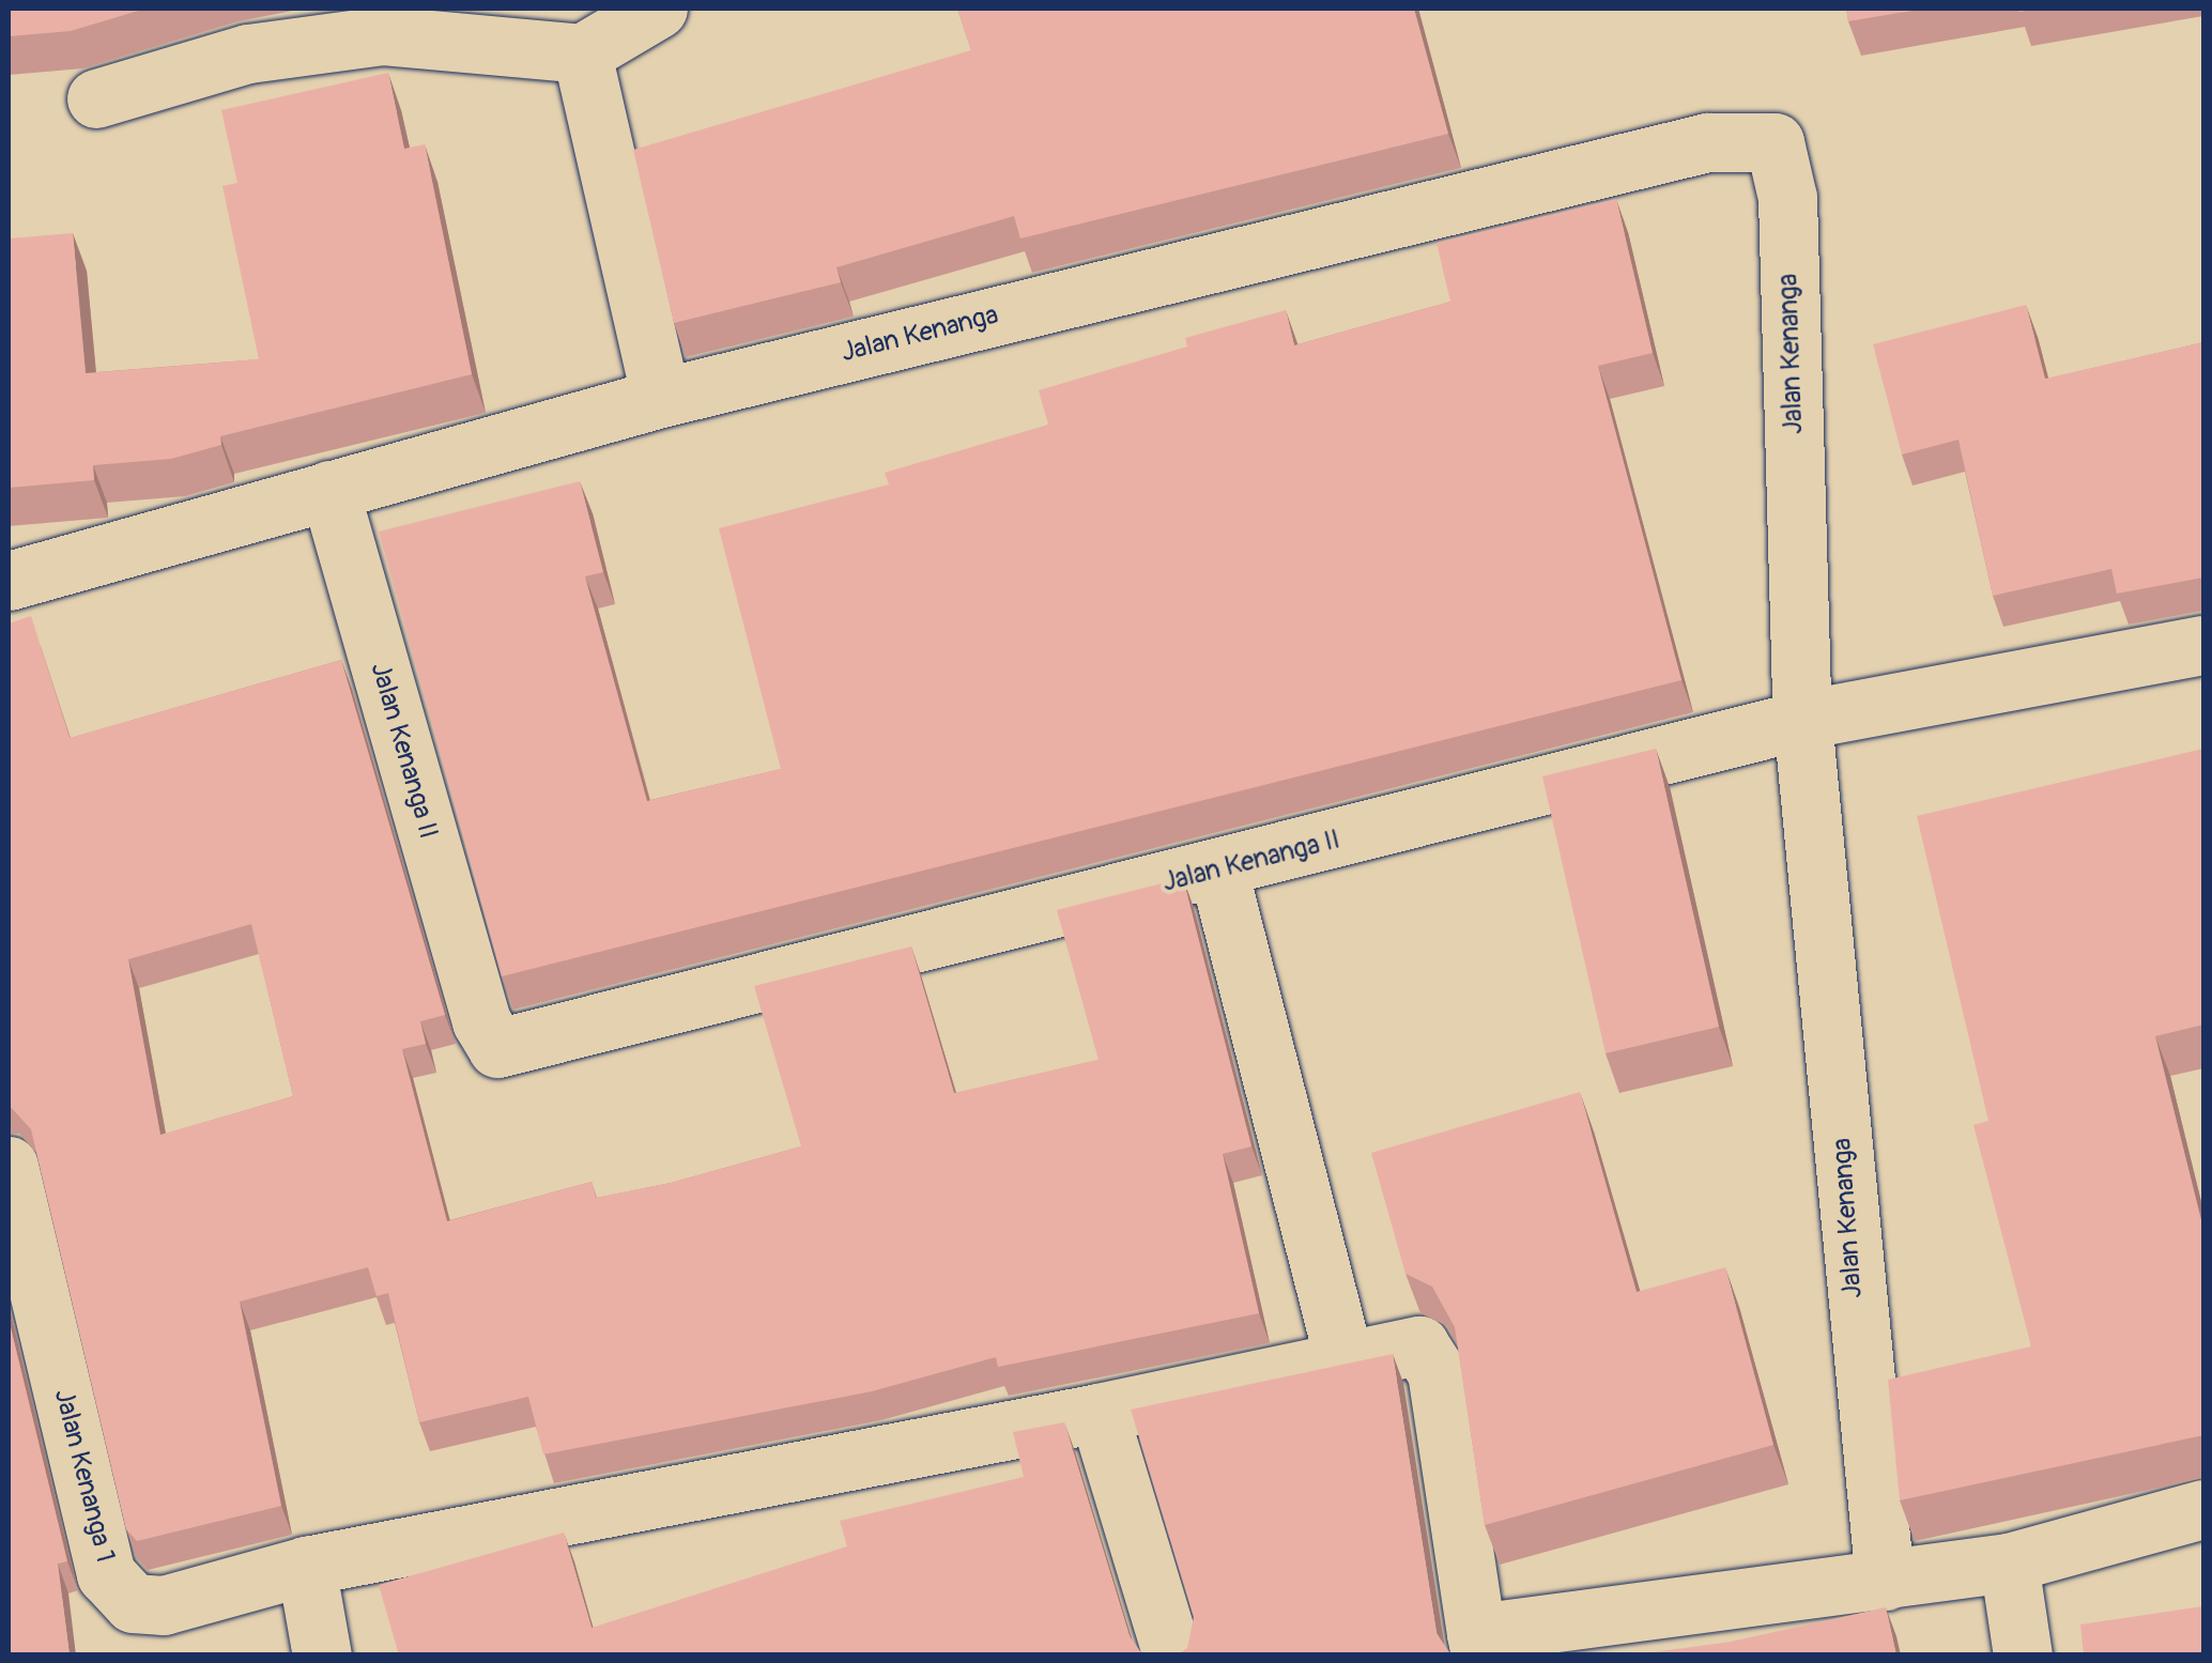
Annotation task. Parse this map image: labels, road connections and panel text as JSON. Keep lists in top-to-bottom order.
{
  "streets": {
    "street": ["Jalan Kenanga", "Jalan Kenanga II", "Jalan Kenanga 1"]
  },
  "crossings": [
    ["Jalan Kenanga", "Jalan Kenanga II"]
  ]
}
